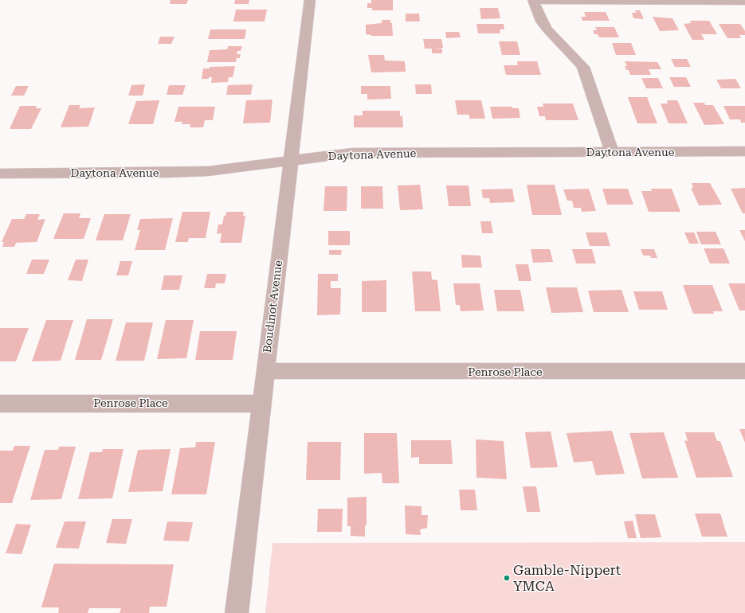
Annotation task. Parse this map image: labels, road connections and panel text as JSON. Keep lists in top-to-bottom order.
{
  "streets": {
    "street": ["Daytona Avenue", "Boudinot Avenue", "Penrose Place"]
  },
  "crossings": [
    ["Daytona Avenue", "Boudinot Avenue"],
    ["Boudinot Avenue", "Penrose Place"]
  ],
  "places": ["Gamble-Nippert YMCA"]
}
